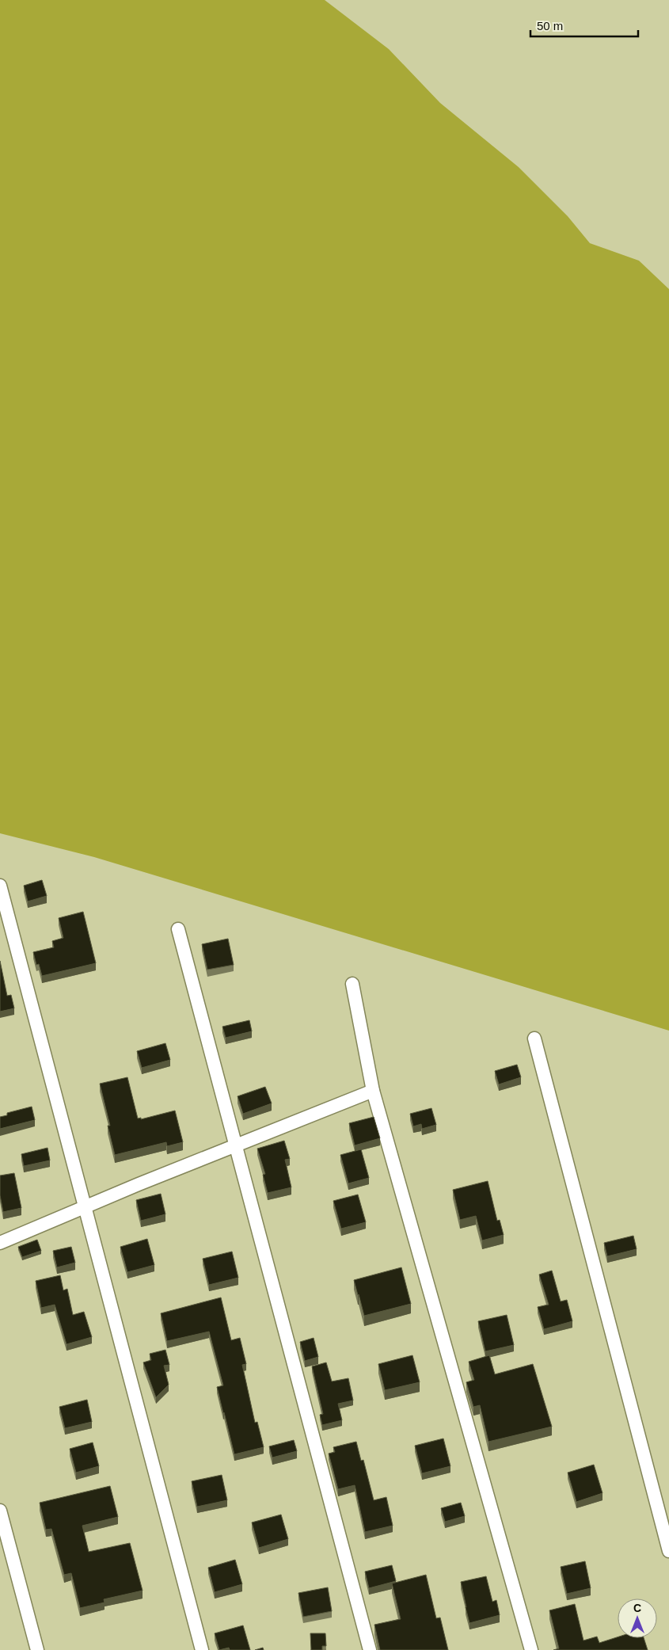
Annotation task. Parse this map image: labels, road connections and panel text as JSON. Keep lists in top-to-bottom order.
{
  "scale_bar": "50 m",
  "north": "top"
}
